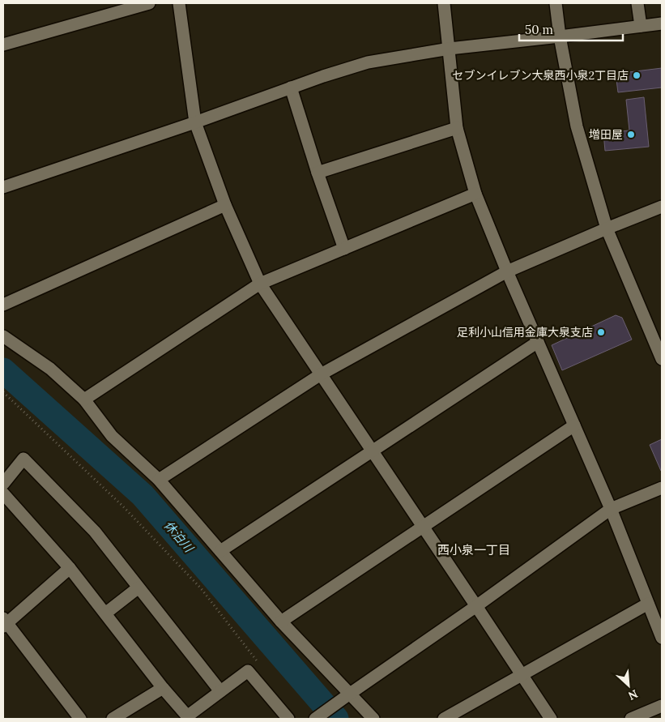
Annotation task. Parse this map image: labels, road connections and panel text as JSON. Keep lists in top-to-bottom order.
{
  "districts": ["西小泉一丁目"],
  "water": ["休泊川"],
  "places": ["セブンイレブン大泉西小泉2丁目店", "増田屋", "足利小山信用金庫大泉支店"],
  "scale_bar": "50 m",
  "north": "bottom right"
}
